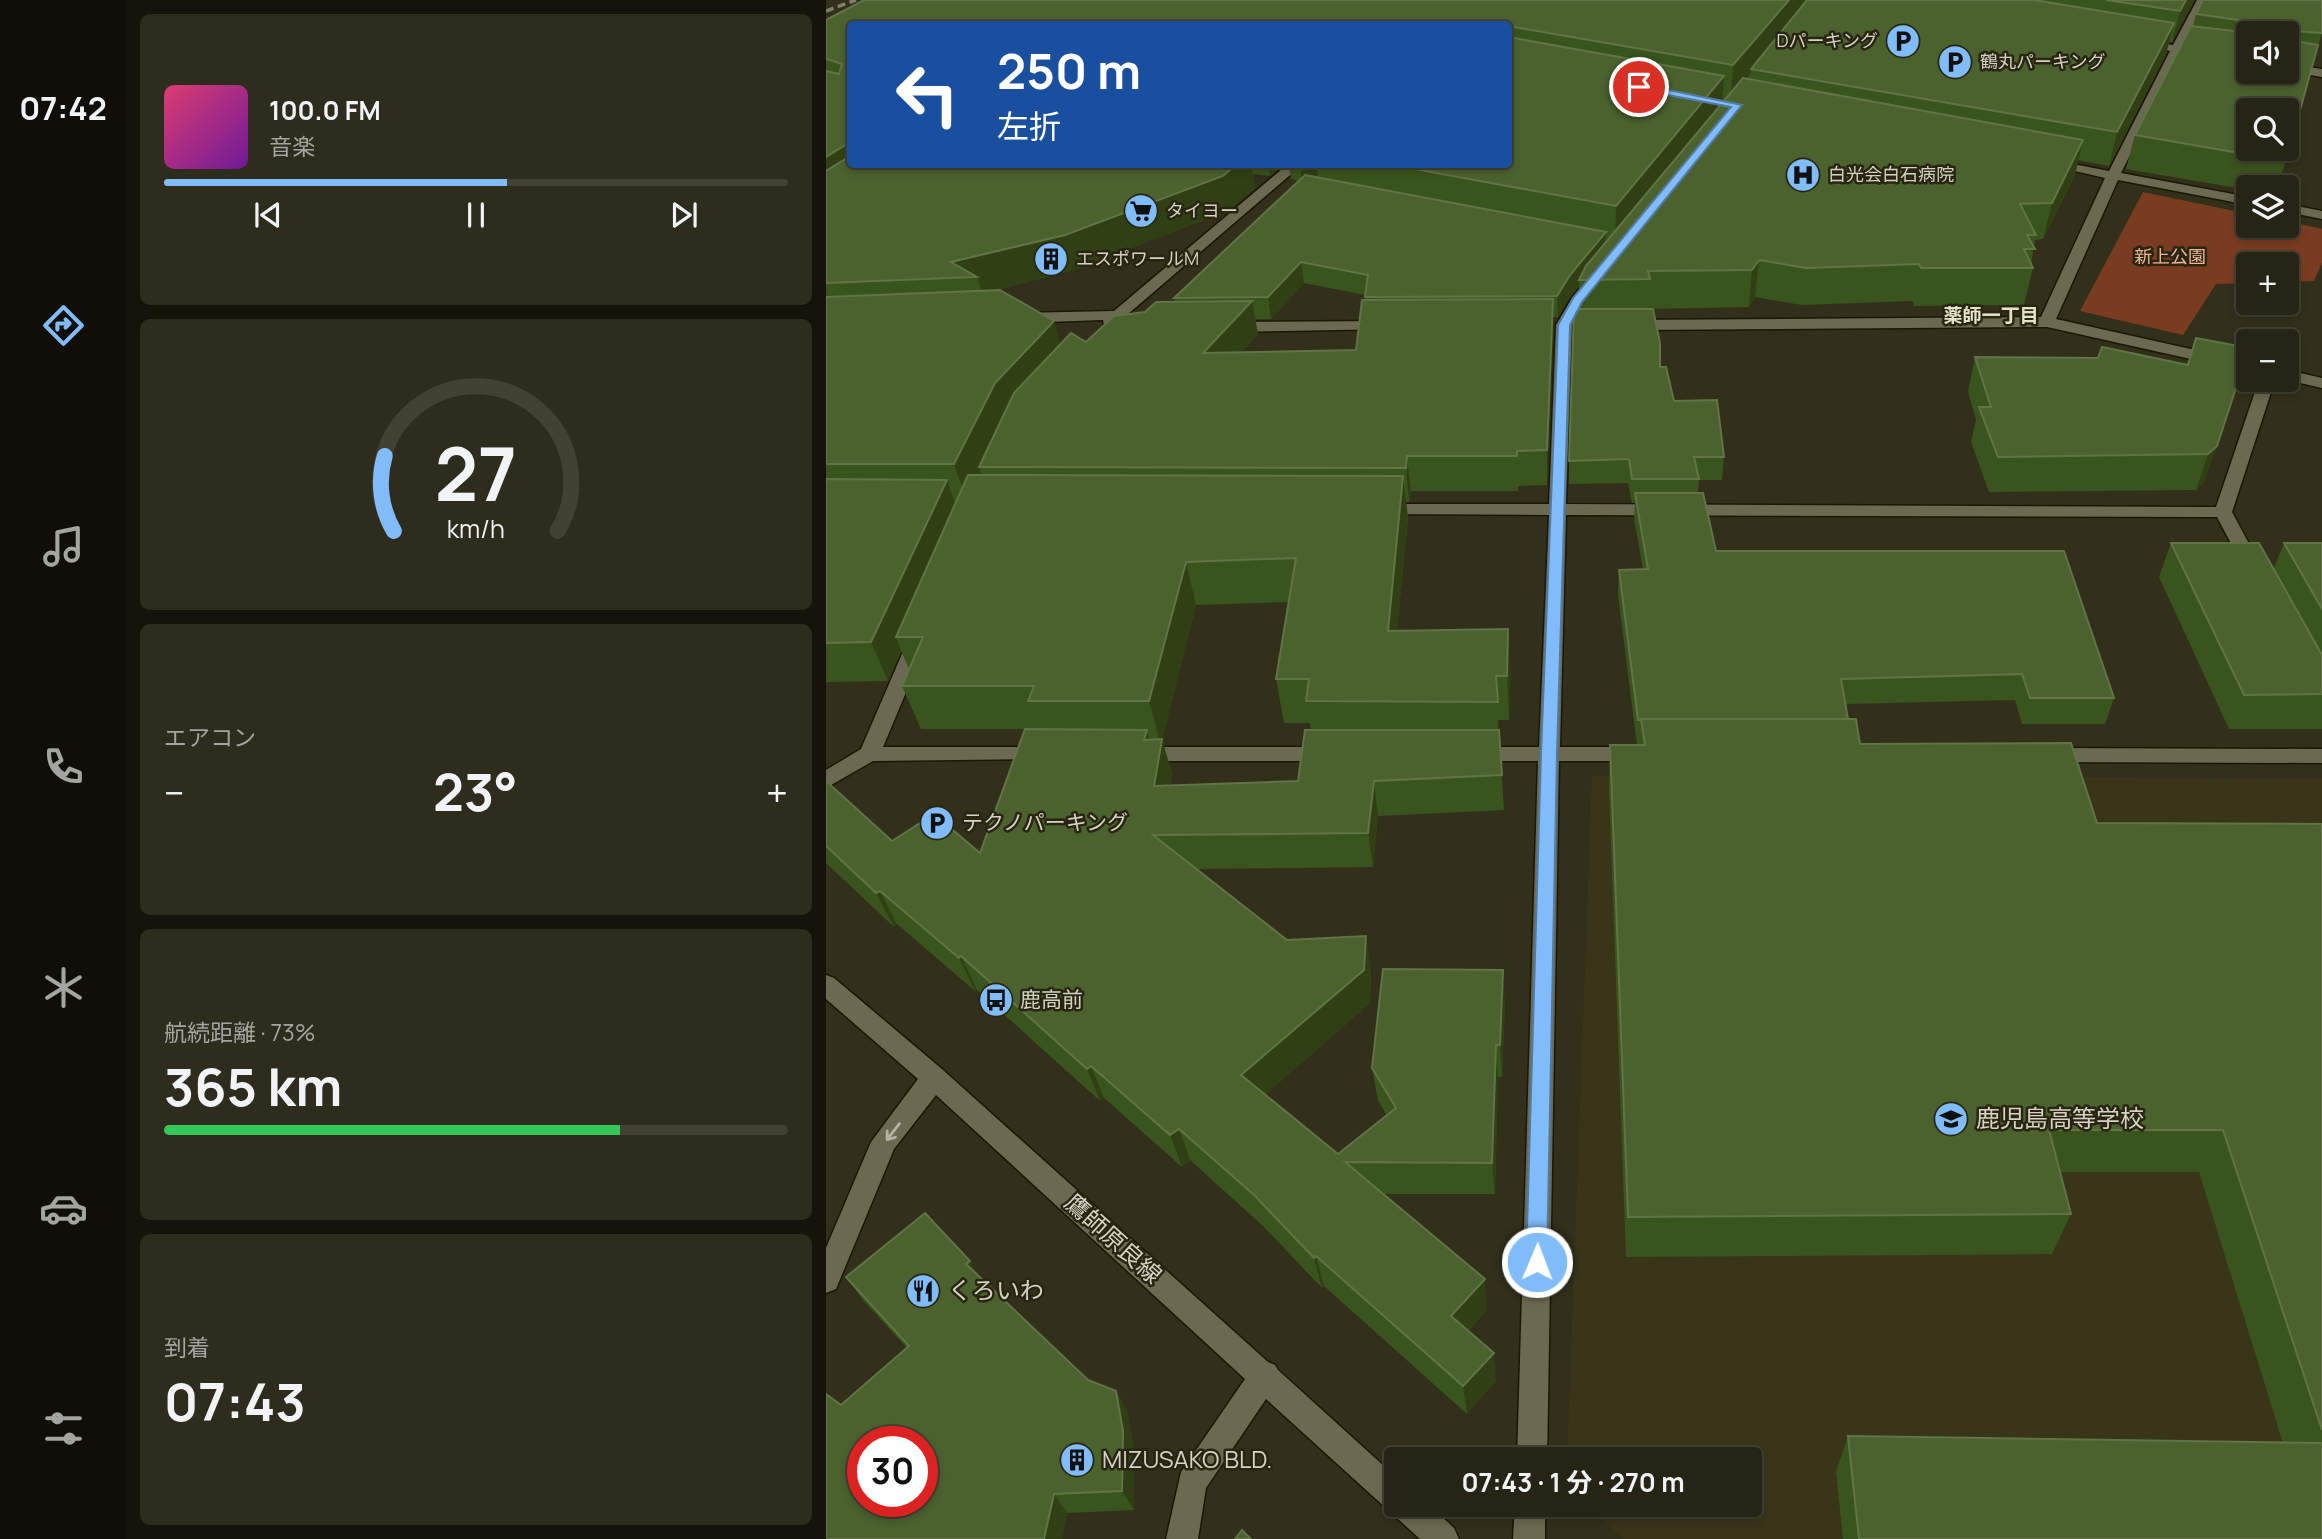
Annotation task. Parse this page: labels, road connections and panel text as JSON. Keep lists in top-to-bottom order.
{
  "streets": {
    "street": ["鷹師原良線"]
  },
  "districts": ["薬師一丁目"],
  "parks": ["新上公園"],
  "places": {
    "parking": ["Dパーキング", "鶴丸パーキング", "テクノパーキング"],
    "hospital": ["白光会白石病院"],
    "supermarket": ["タイヨー"],
    "building": ["エスポワールM", "MIZUSAKO BLD."],
    "bus stop": ["鹿高前"],
    "school or university": ["鹿児島高等学校"],
    "restaurant": ["くろいわ"]
  },
  "page": {
    "tabs": "07:42",
    "map_buttons": ["+", "−"],
    "turn": ["250 m", "左折"],
    "song": ["100.0 FM", "音楽"],
    "tile": [
      "エアコン",
      ["航続距離 · 73%", "365 km"],
      ["到着", "07:43"]
    ],
    "heat": ["−", "23°", "+"],
    "limit": "30",
    "trip": "07:43 · 1 分 · 270 m",
    "gauge": ["27", "km/h"]
  }
}
